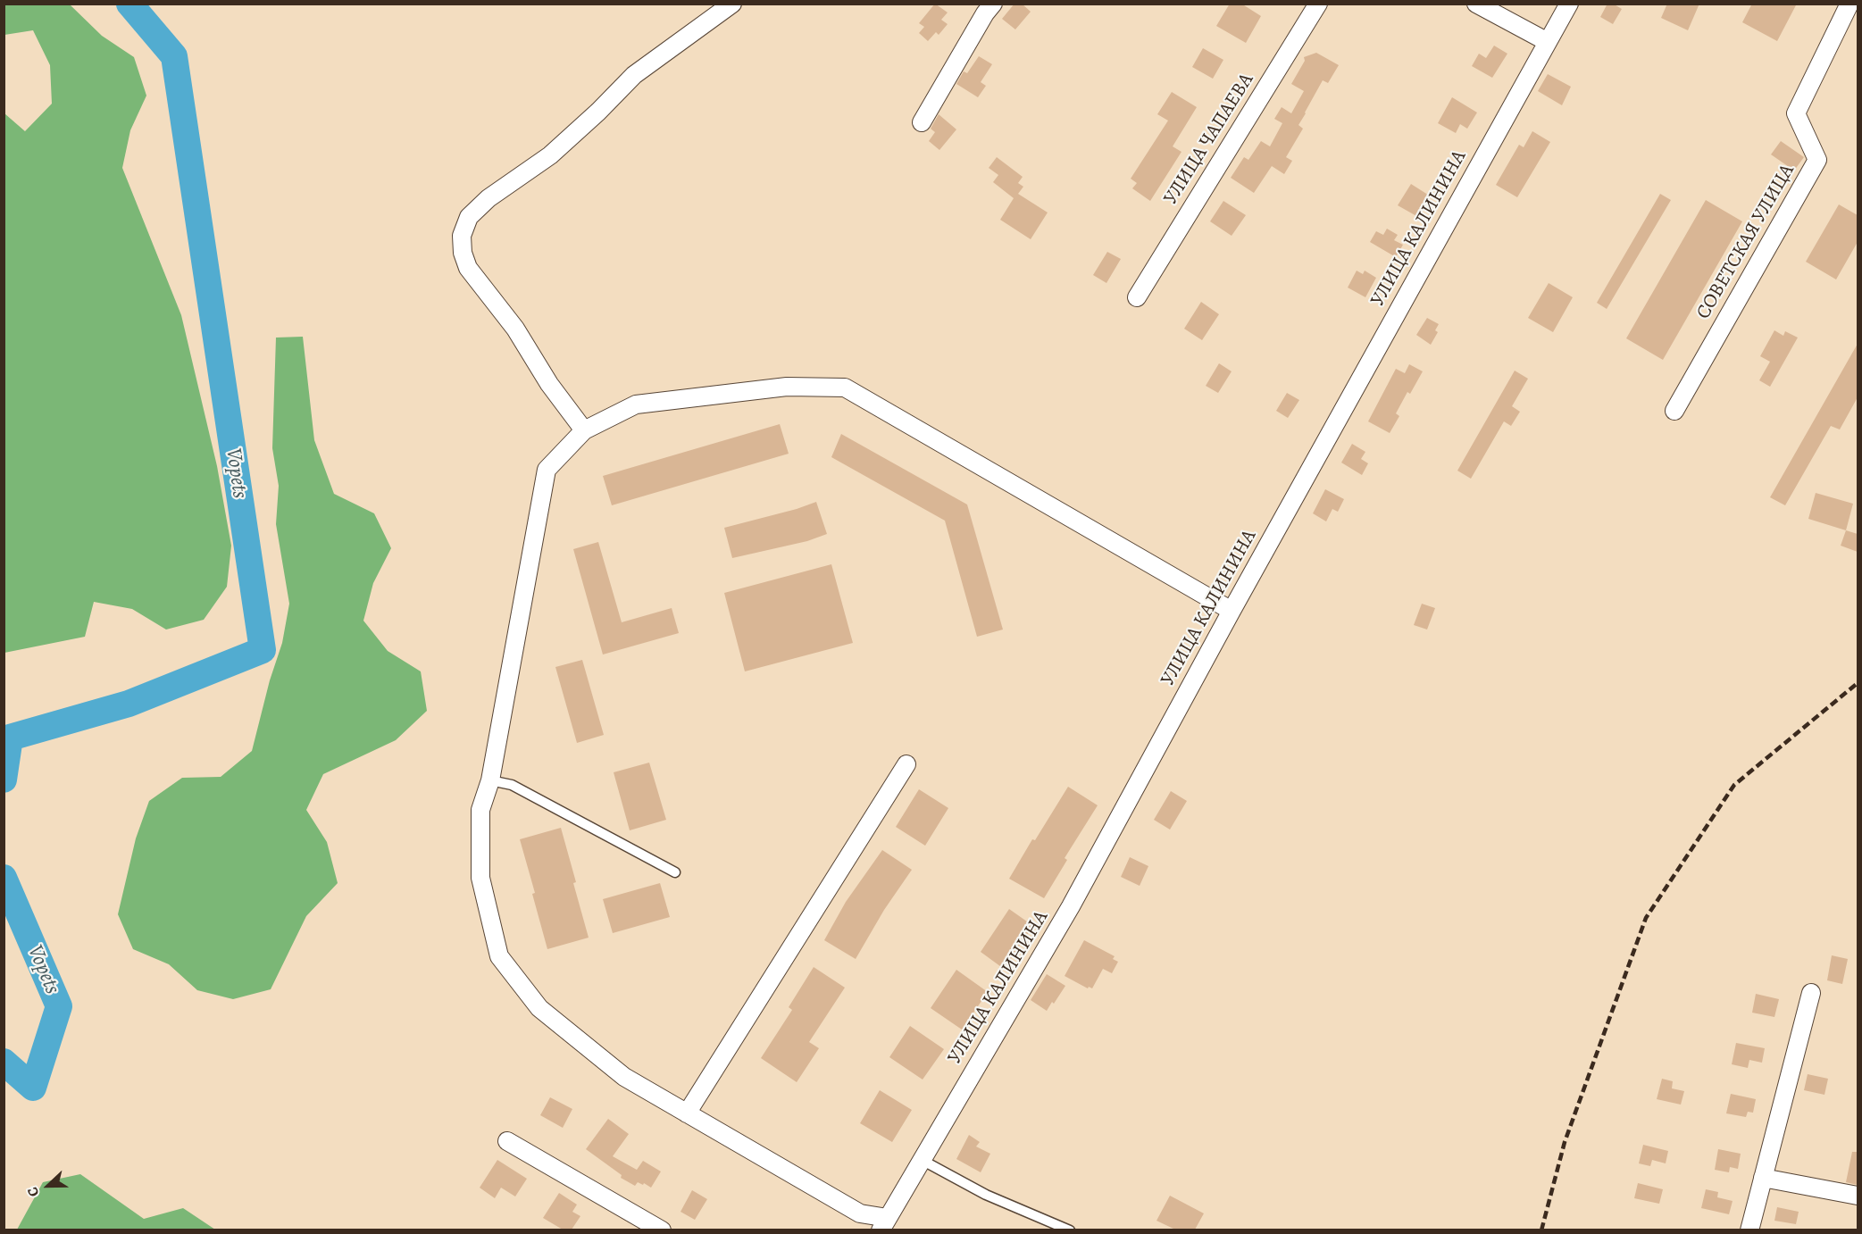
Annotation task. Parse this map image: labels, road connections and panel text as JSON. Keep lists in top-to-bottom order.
{
  "streets": {
    "street": ["УЛИЦА ЧАПАЕВА", "УЛИЦА КАЛИНИНА", "СОВЕТСКАЯ УЛИЦА"]
  },
  "water": ["Vopets"],
  "north": "left"
}
